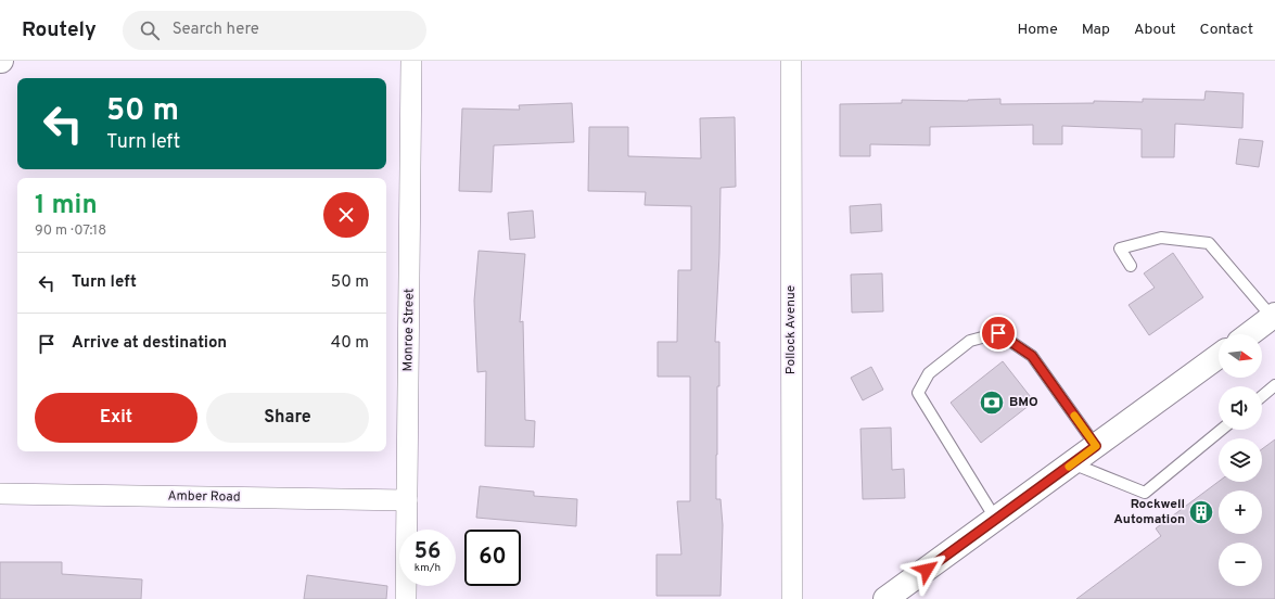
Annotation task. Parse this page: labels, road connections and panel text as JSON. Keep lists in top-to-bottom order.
{
  "streets": {
    "street": ["Monroe Street", "Pollock Avenue", "Amber Road"]
  },
  "crossings": [
    ["Monroe Street", "Amber Road"]
  ],
  "places": {
    "bank": ["BMO"],
    "building": ["Rockwell Automation"]
  },
  "north": "right",
  "page": {
    "header": "Routely",
    "search": "Search here",
    "nav": [
      "Home",
      "Map",
      "About",
      "Contact"
    ],
    "turn": ["50 m", "Turn left"],
    "heading": ["1 min", "90 m · 07:18"],
    "list": [
      {
        "name": "Turn left",
        "value": "50 m"
      },
      {
        "name": "Arrive at destination",
        "value": "40 m"
      }
    ],
    "map_buttons": ["+", "−"],
    "buttons": ["Exit", "Share"],
    "speed": "56 km/h",
    "limit": "60"
  }
}
